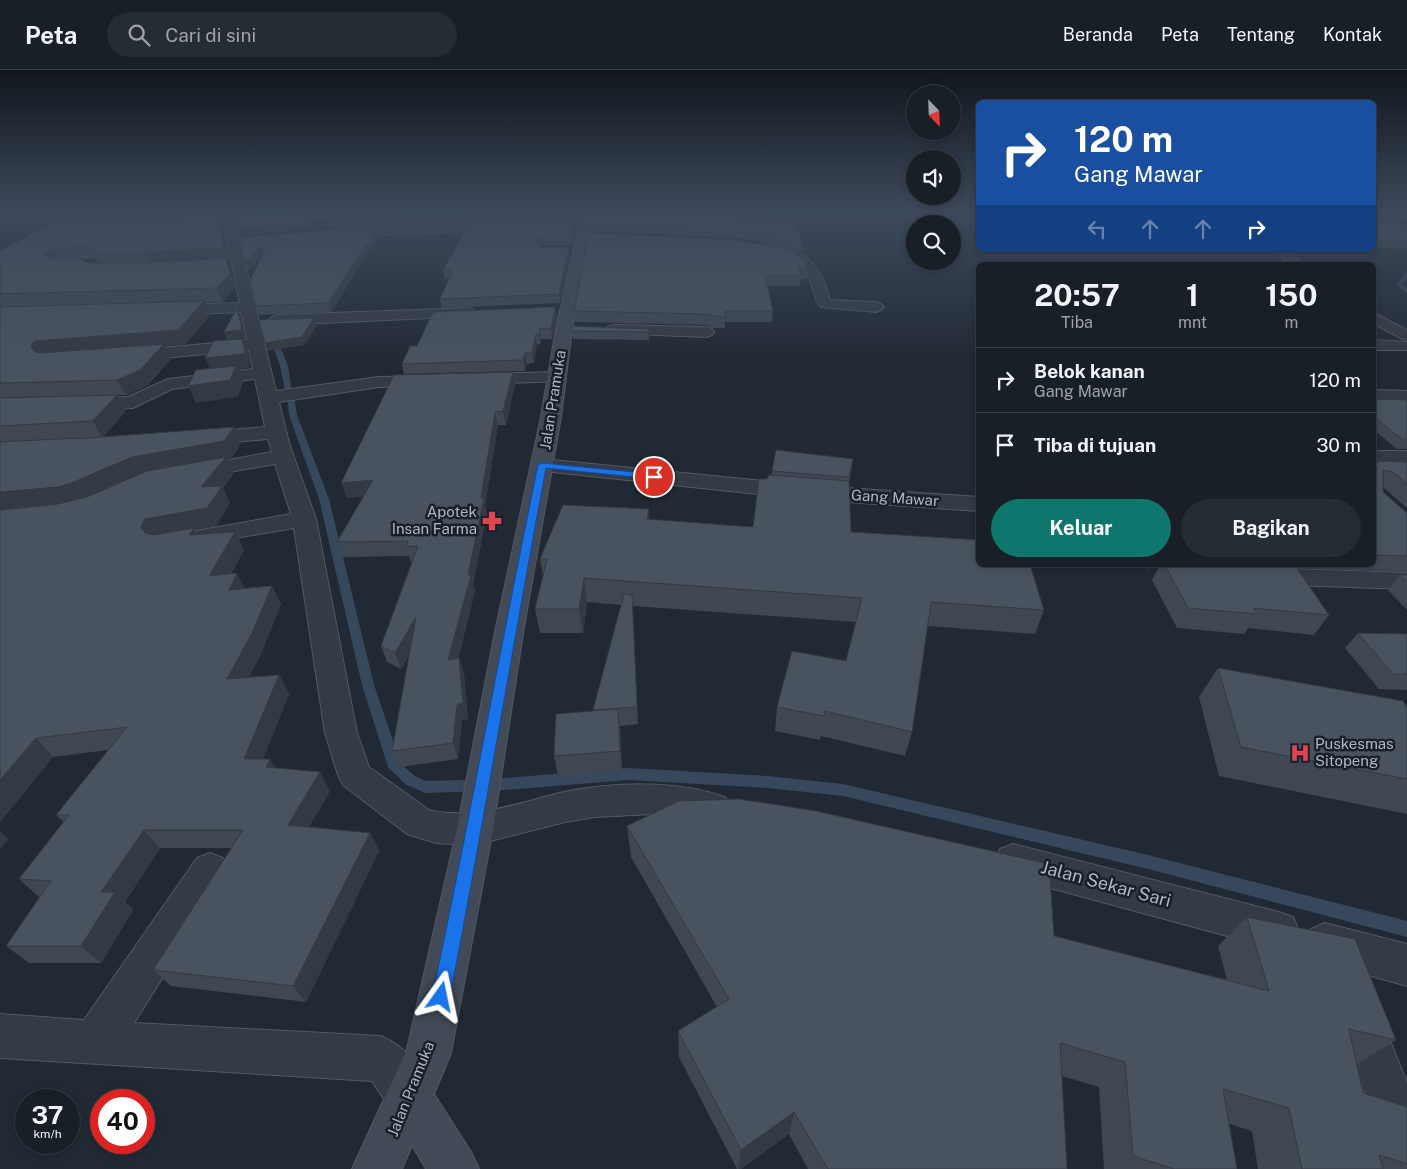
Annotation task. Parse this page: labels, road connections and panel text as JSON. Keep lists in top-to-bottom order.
{
  "streets": {
    "street": ["Jalan Pramuka", "Gang Mawar", "Jalan Sekar Sari"]
  },
  "crossings": [
    ["Jalan Pramuka", "Gang Mawar"]
  ],
  "places": {
    "pharmacy": ["Apotek Insan Farma"],
    "hospital": ["Puskesmas Sitopeng"]
  },
  "north": "bottom right",
  "page": {
    "header": "Peta",
    "search": "Cari di sini",
    "nav": [
      "Beranda",
      "Peta",
      "Tentang",
      "Kontak"
    ],
    "turn": ["120 m", "Gang Mawar"],
    "eta": [
      "20:57",
      "Tiba",
      "1",
      "mnt",
      "150",
      "m"
    ],
    "list": [
      {
        "name": "Belok kanan",
        "note": "Gang Mawar",
        "value": "120 m"
      },
      {
        "name": "Tiba di tujuan",
        "value": "30 m"
      }
    ],
    "buttons": ["Keluar", "Bagikan"],
    "speed": "37 km/h",
    "limit": "40"
  }
}
